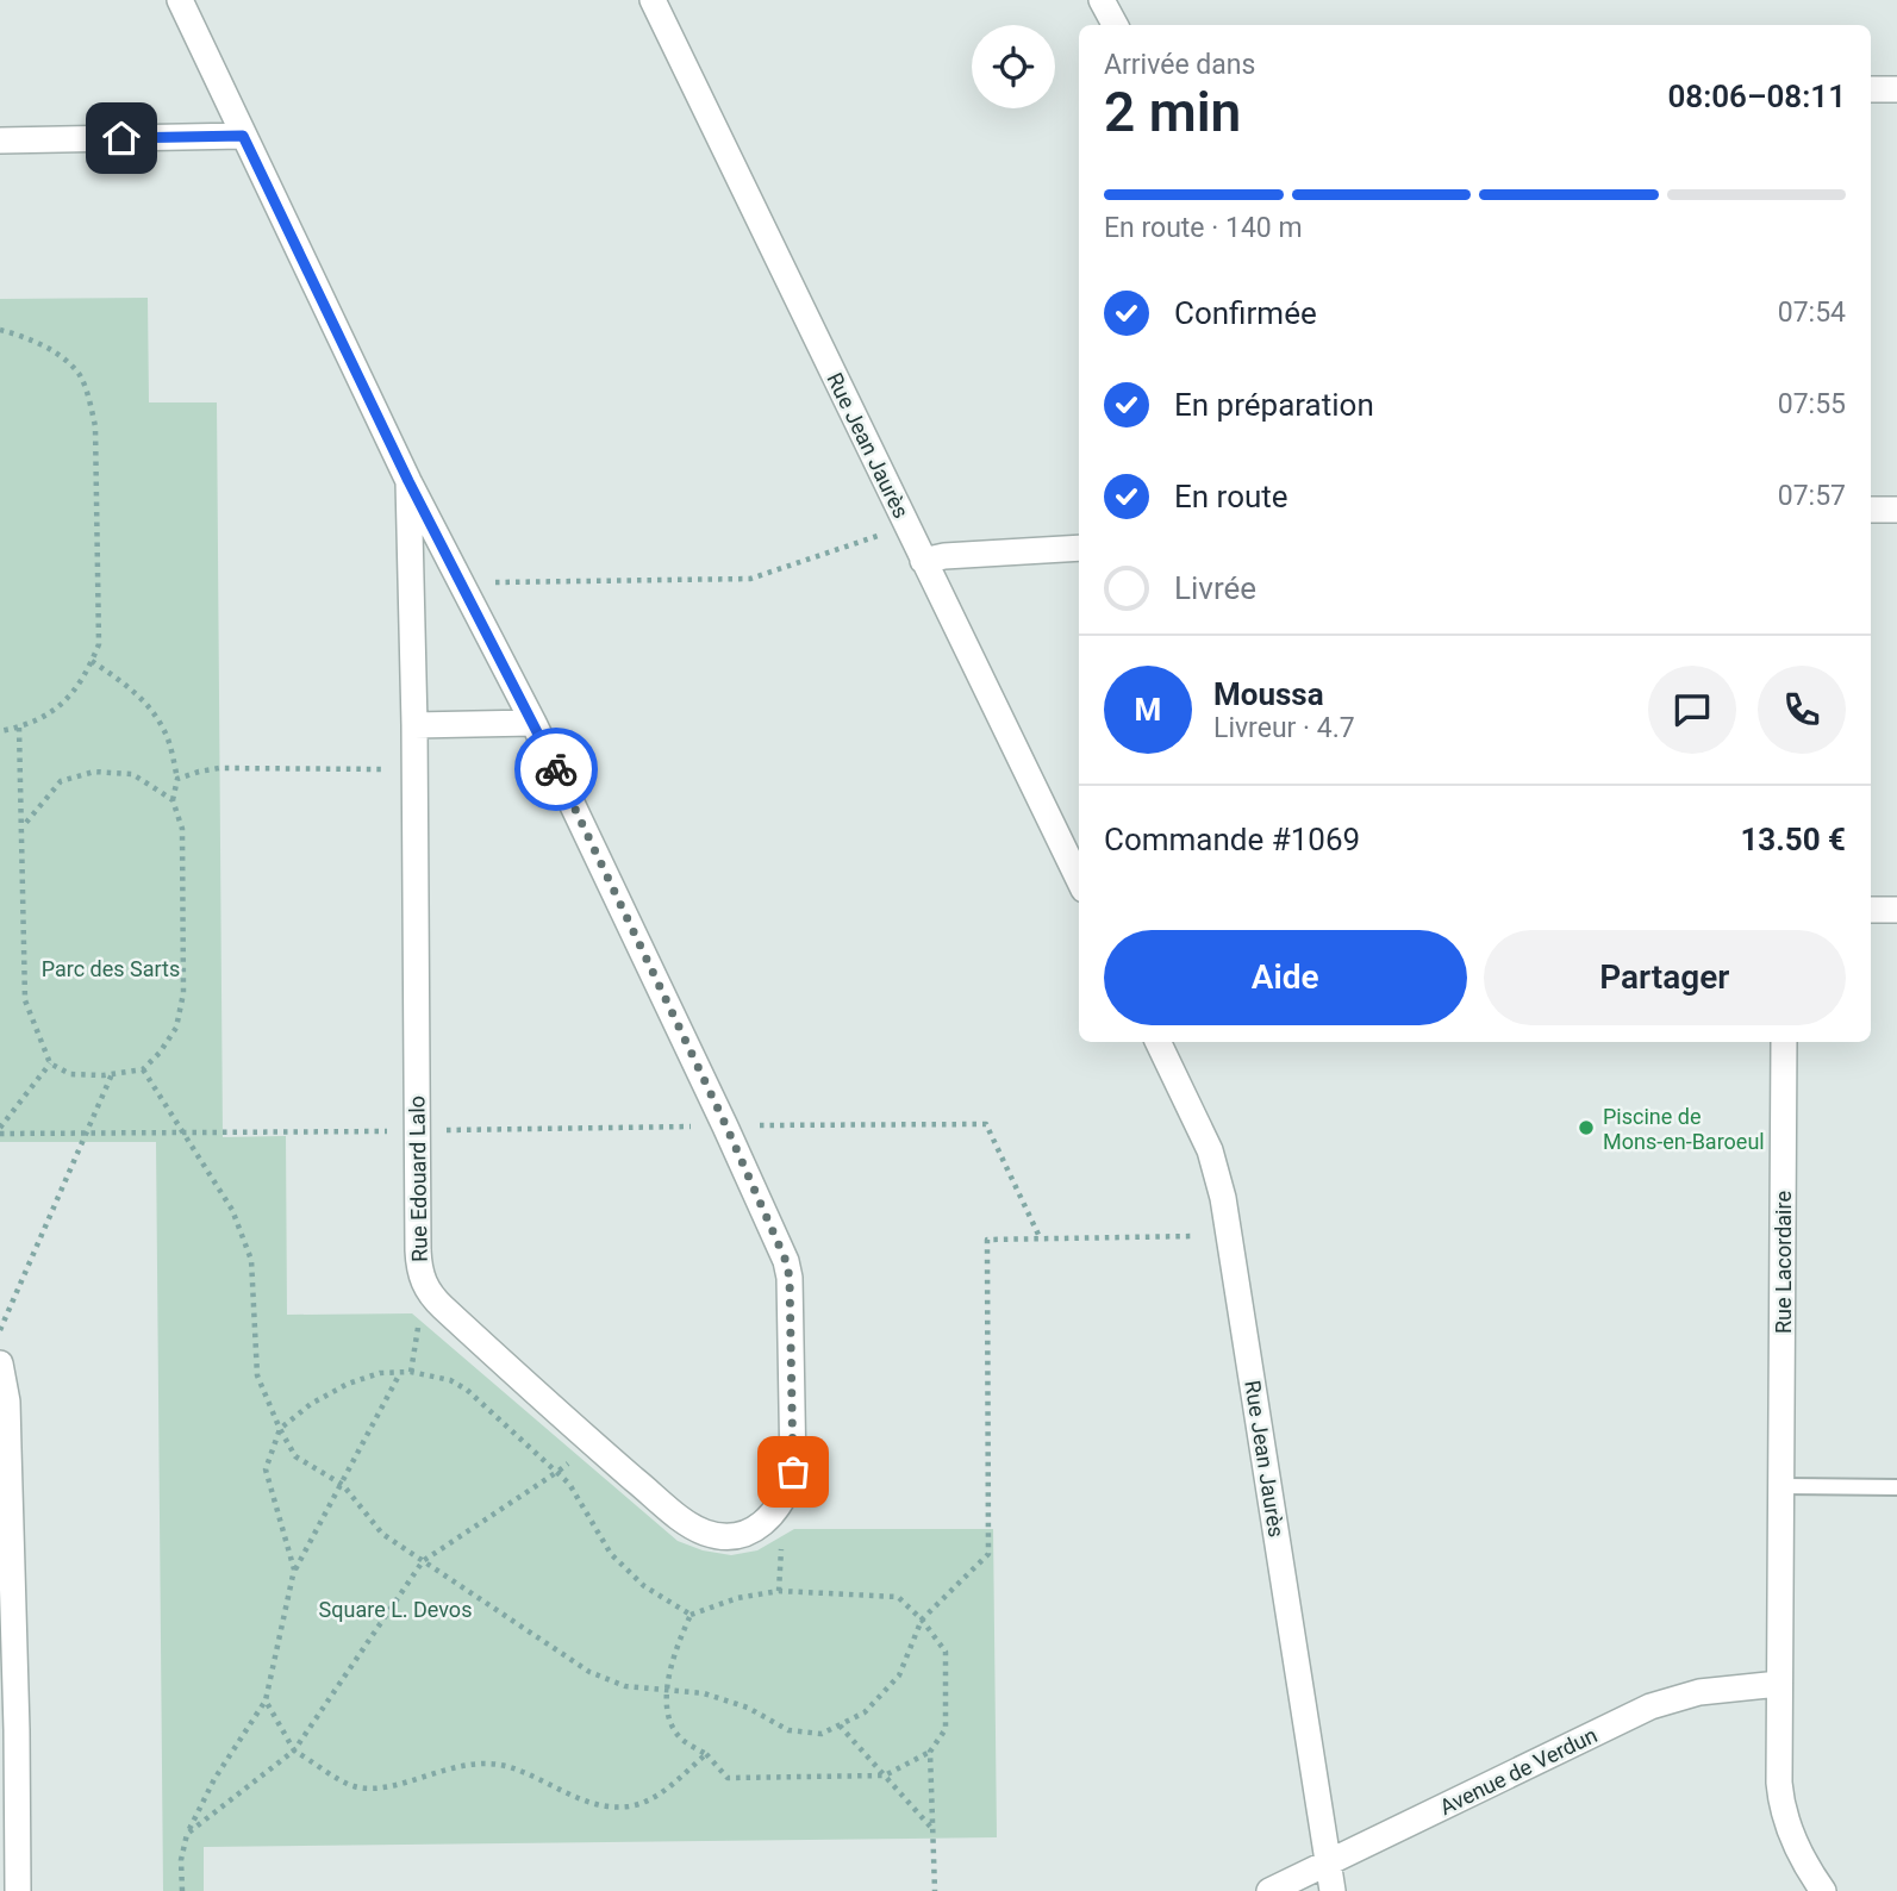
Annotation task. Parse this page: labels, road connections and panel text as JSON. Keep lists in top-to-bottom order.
{
  "streets": {
    "street": [
      "Rue Jean Jaurès",
      "Rue Edouard Lalo",
      "Rue Lacordaire",
      "Avenue de Verdun"
    ]
  },
  "crossings": [
    ["Rue Jean Jaurès", "Avenue de Verdun"],
    ["Rue Lacordaire", "Avenue de Verdun"]
  ],
  "parks": ["Parc des Sarts", "Square L. Devos"],
  "places": ["Piscine de Mons-en-Baroeul"],
  "page": {
    "heading": ["2 min", "Arrivée dans", "08:06–08:11"],
    "panel": [
      "Moussa",
      "Livreur · 4.7",
      "Commande #1069",
      "13.50 €"
    ],
    "bar": "En route · 140 m",
    "list": [
      ["Confirmée", "07:54"],
      ["En préparation", "07:55"],
      ["En route", "07:57"],
      "Livrée"
    ],
    "round": "M",
    "buttons": ["Aide", "Partager"]
  }
}
